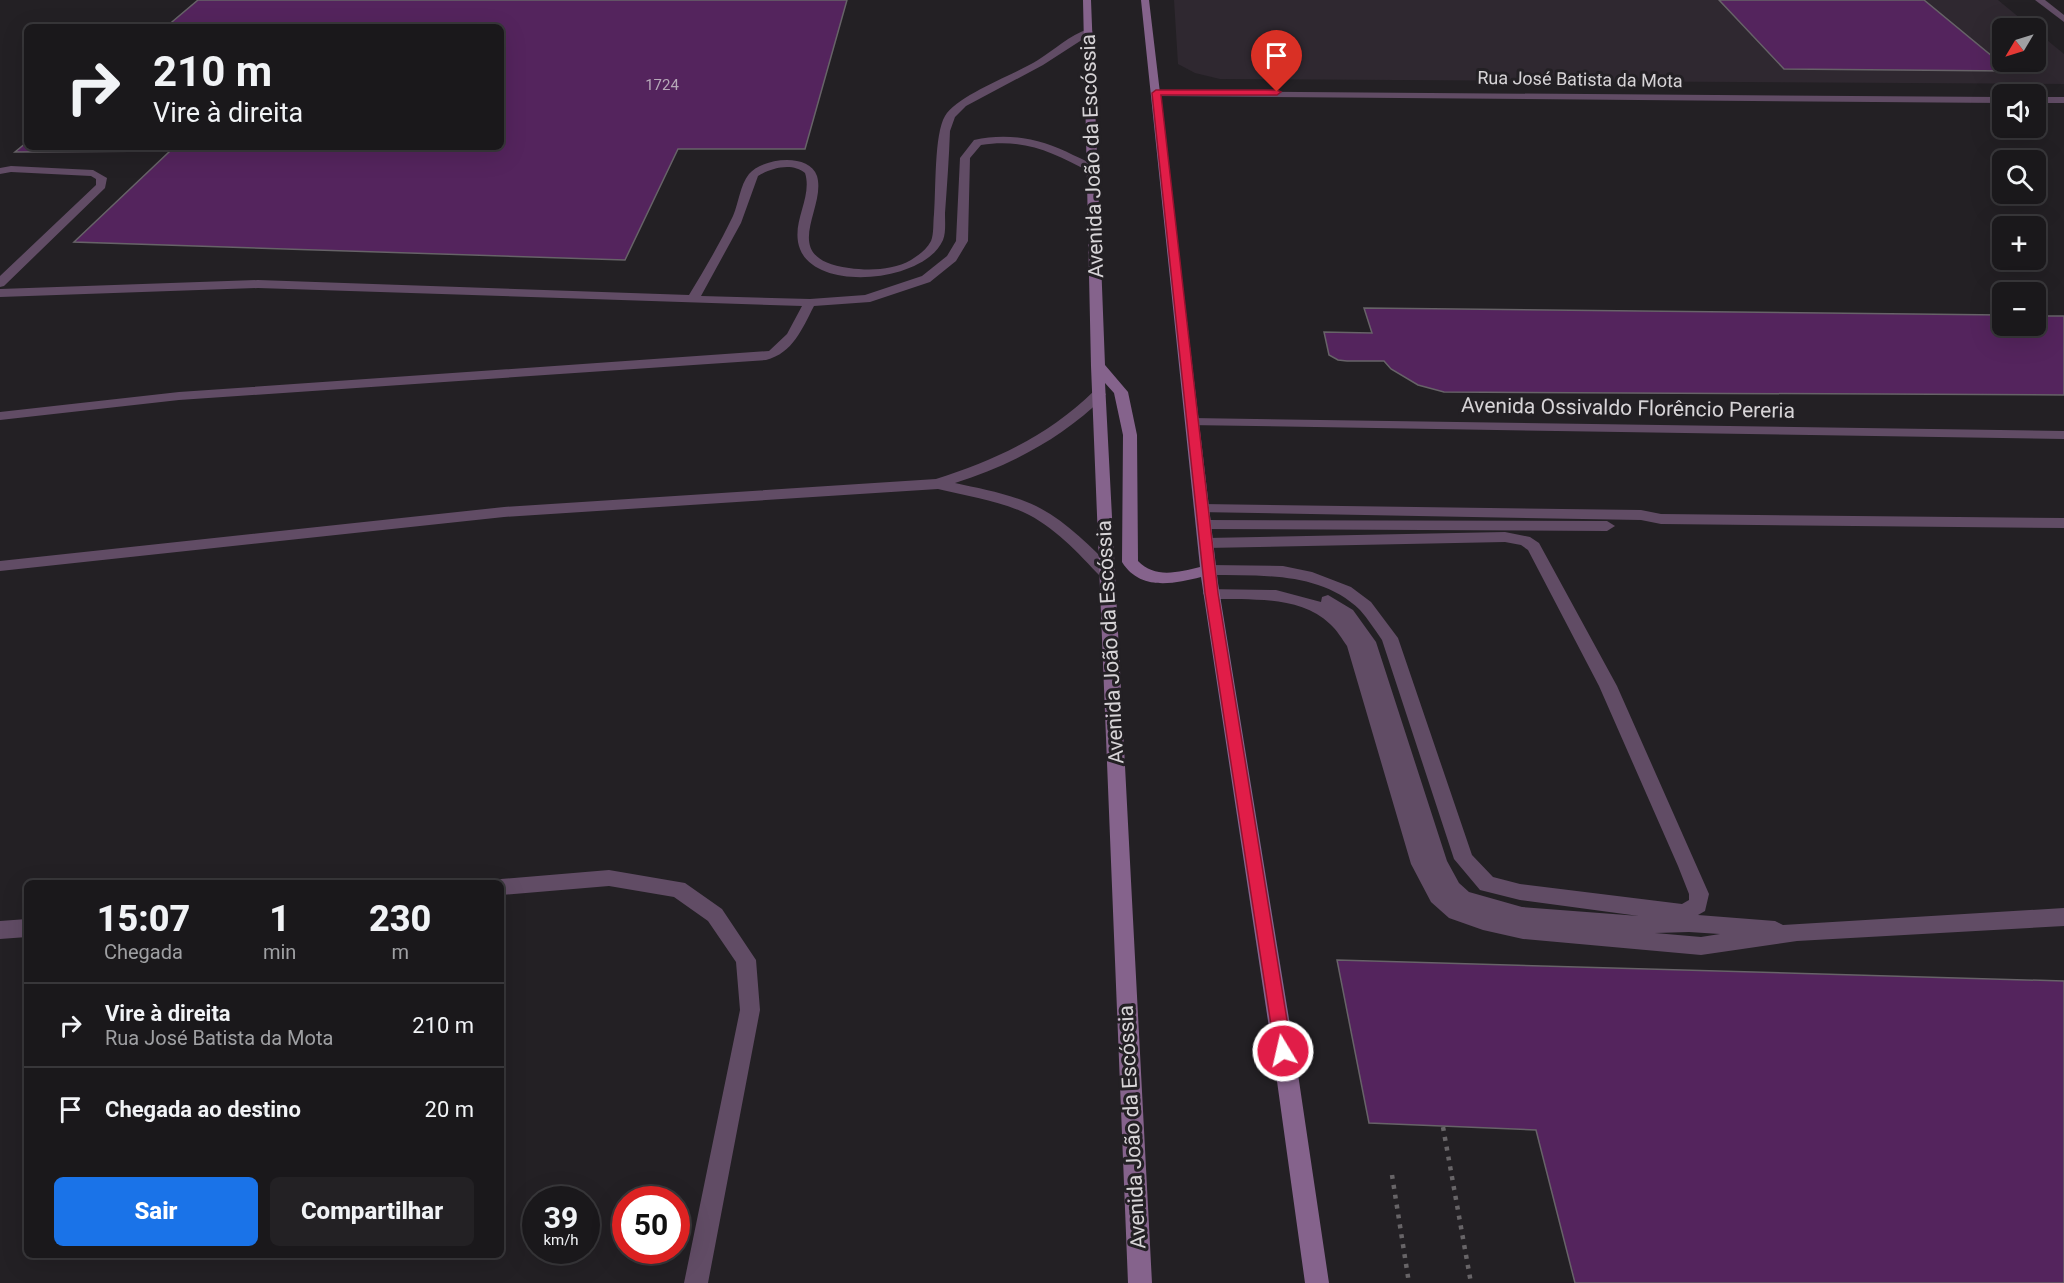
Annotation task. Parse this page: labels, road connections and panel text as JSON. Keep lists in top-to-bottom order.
{
  "streets": {
    "main road": ["Avenida João da Escóssia"],
    "street": ["Rua José Batista da Mota", "Avenida Ossivaldo Florêncio Pereria"]
  },
  "house_numbers": ["1724"],
  "north": "bottom left",
  "page": {
    "map_buttons": ["+", "−"],
    "turn": ["210 m", "Vire à direita"],
    "eta": [
      "15:07",
      "Chegada",
      "1",
      "min",
      "230",
      "m"
    ],
    "list": [
      {
        "name": "Vire à direita",
        "note": "Rua José Batista da Mota",
        "value": "210 m"
      },
      {
        "name": "Chegada ao destino",
        "value": "20 m"
      }
    ],
    "buttons": ["Sair", "Compartilhar"],
    "speed": "39 km/h",
    "limit": "50"
  }
}
